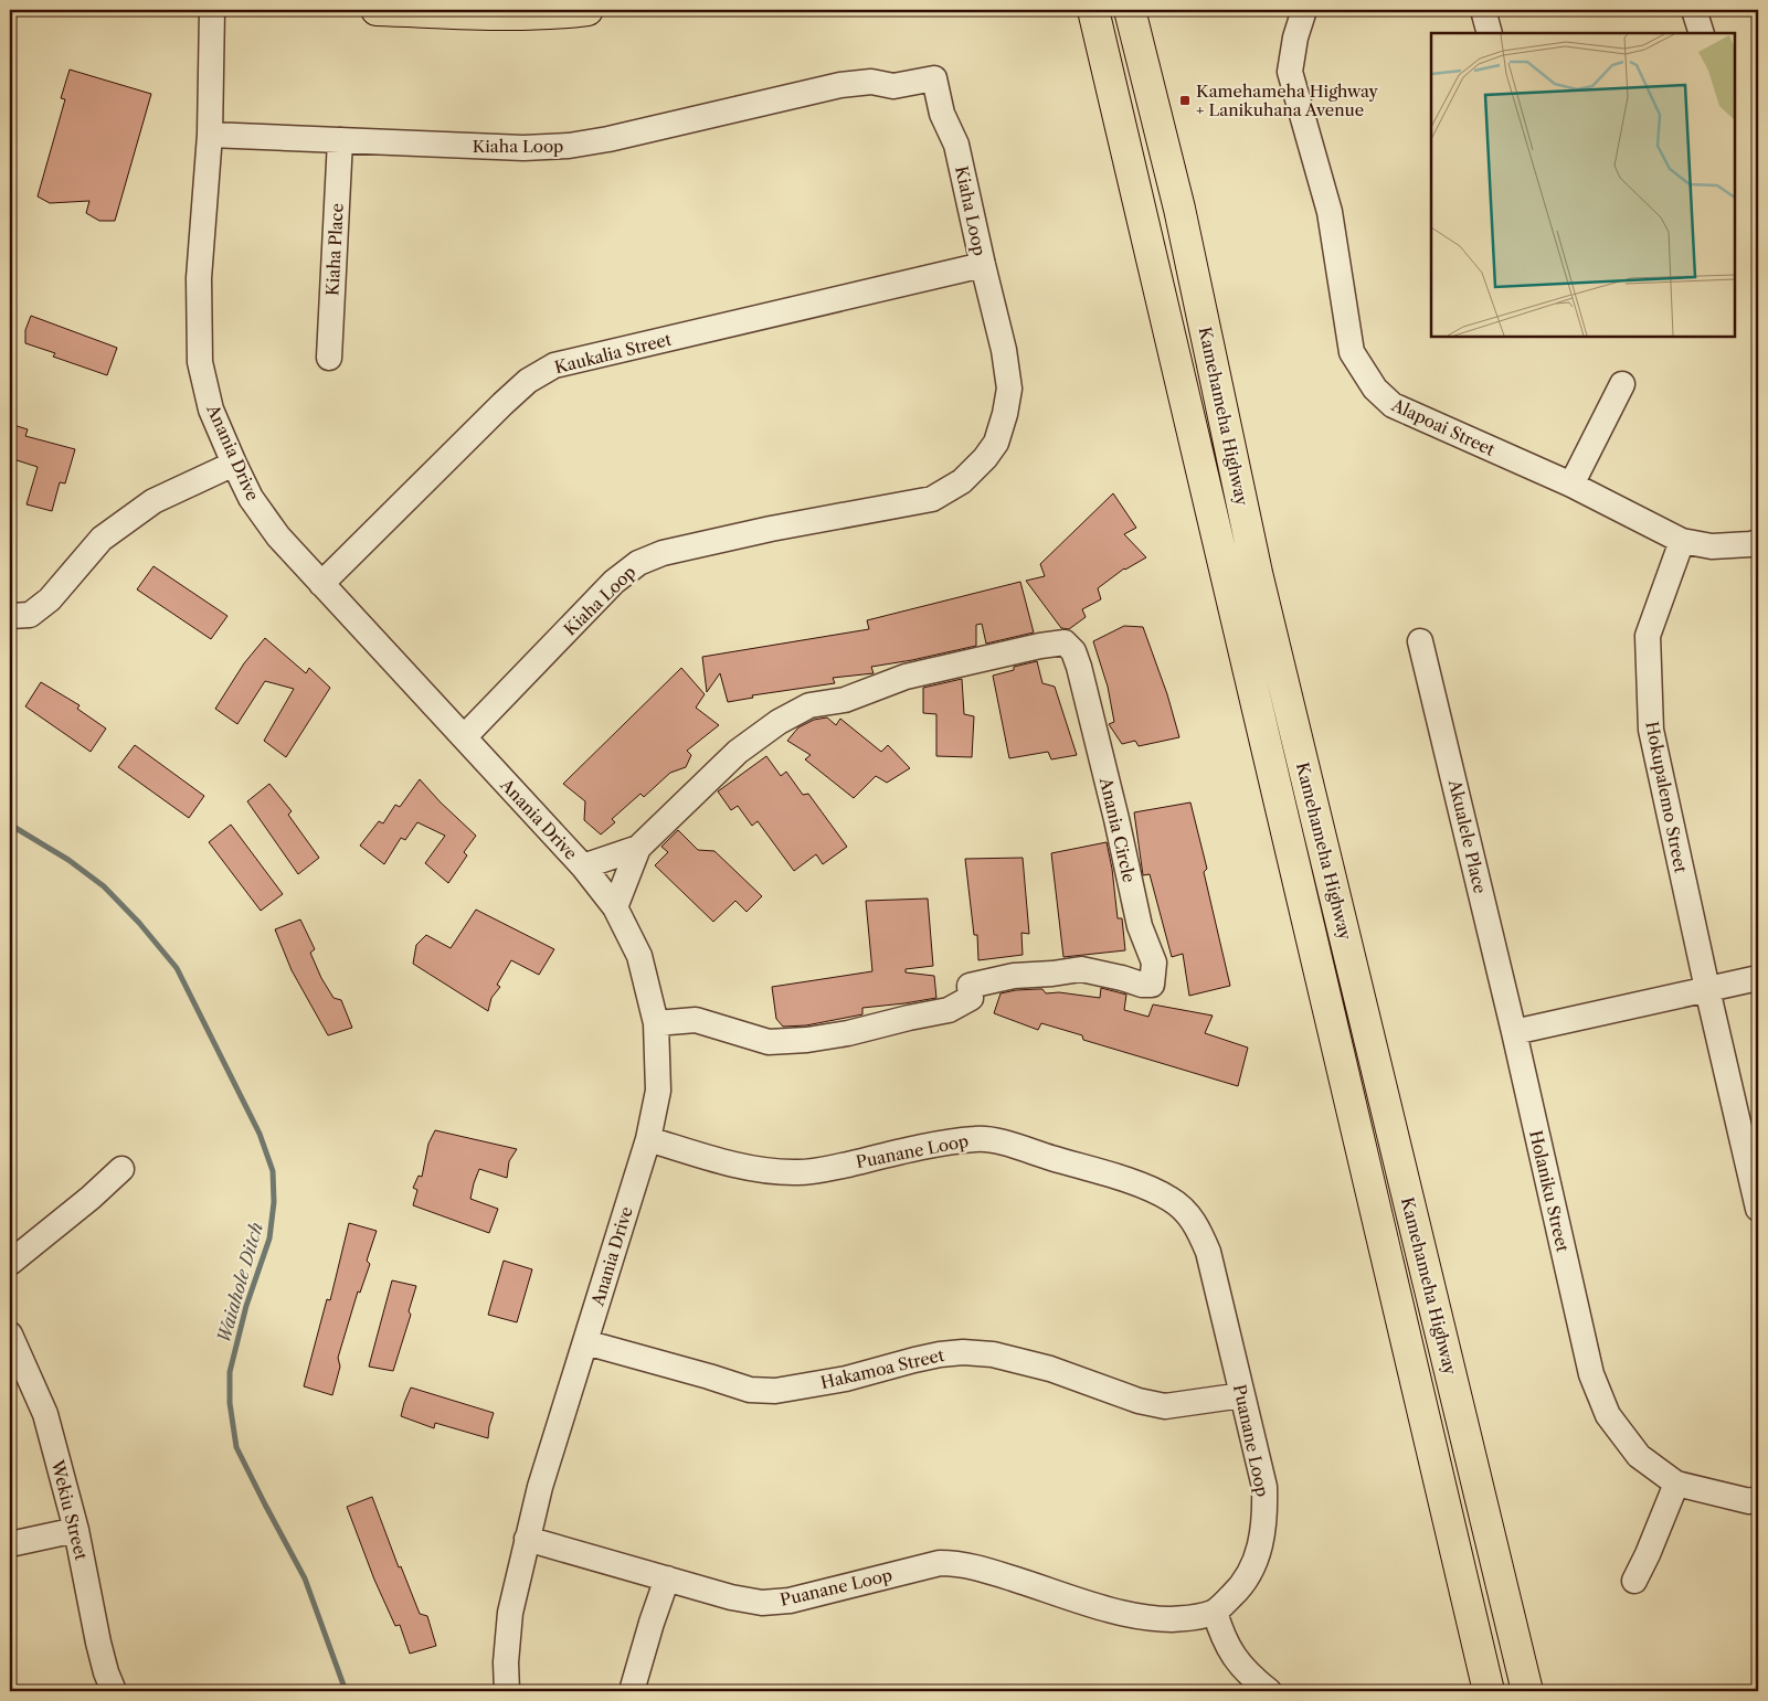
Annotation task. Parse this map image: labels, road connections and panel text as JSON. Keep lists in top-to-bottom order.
{
  "streets": {
    "main road": ["Kamehameha Highway"],
    "street": [
      "Kiaha Loop",
      "Kiaha Place",
      "Kaukalia Street",
      "Alapoai Street",
      "Anania Drive",
      "Hokupalemo Street",
      "Anania Circle",
      "Akualele Place",
      "Puanane Loop",
      "Holaniku Street",
      "Hakamoa Street",
      "Wekiu Street"
    ]
  },
  "crossings": [
    ["Kiaha Loop", "Kiaha Place"],
    ["Kiaha Loop", "Kaukalia Street"],
    ["Kiaha Loop", "Anania Drive"],
    ["Kaukalia Street", "Anania Drive"],
    ["Alapoai Street", "Hokupalemo Street"],
    ["Anania Drive", "Anania Circle"],
    ["Anania Drive", "Puanane Loop"],
    ["Anania Drive", "Hakamoa Street"],
    ["Akualele Place", "Holaniku Street"],
    ["Puanane Loop", "Hakamoa Street"]
  ],
  "water": ["Waiahole Ditch"],
  "places": {
    "transit": ["Kamehameha Highway + Lanikuhana Avenue"]
  }
}
